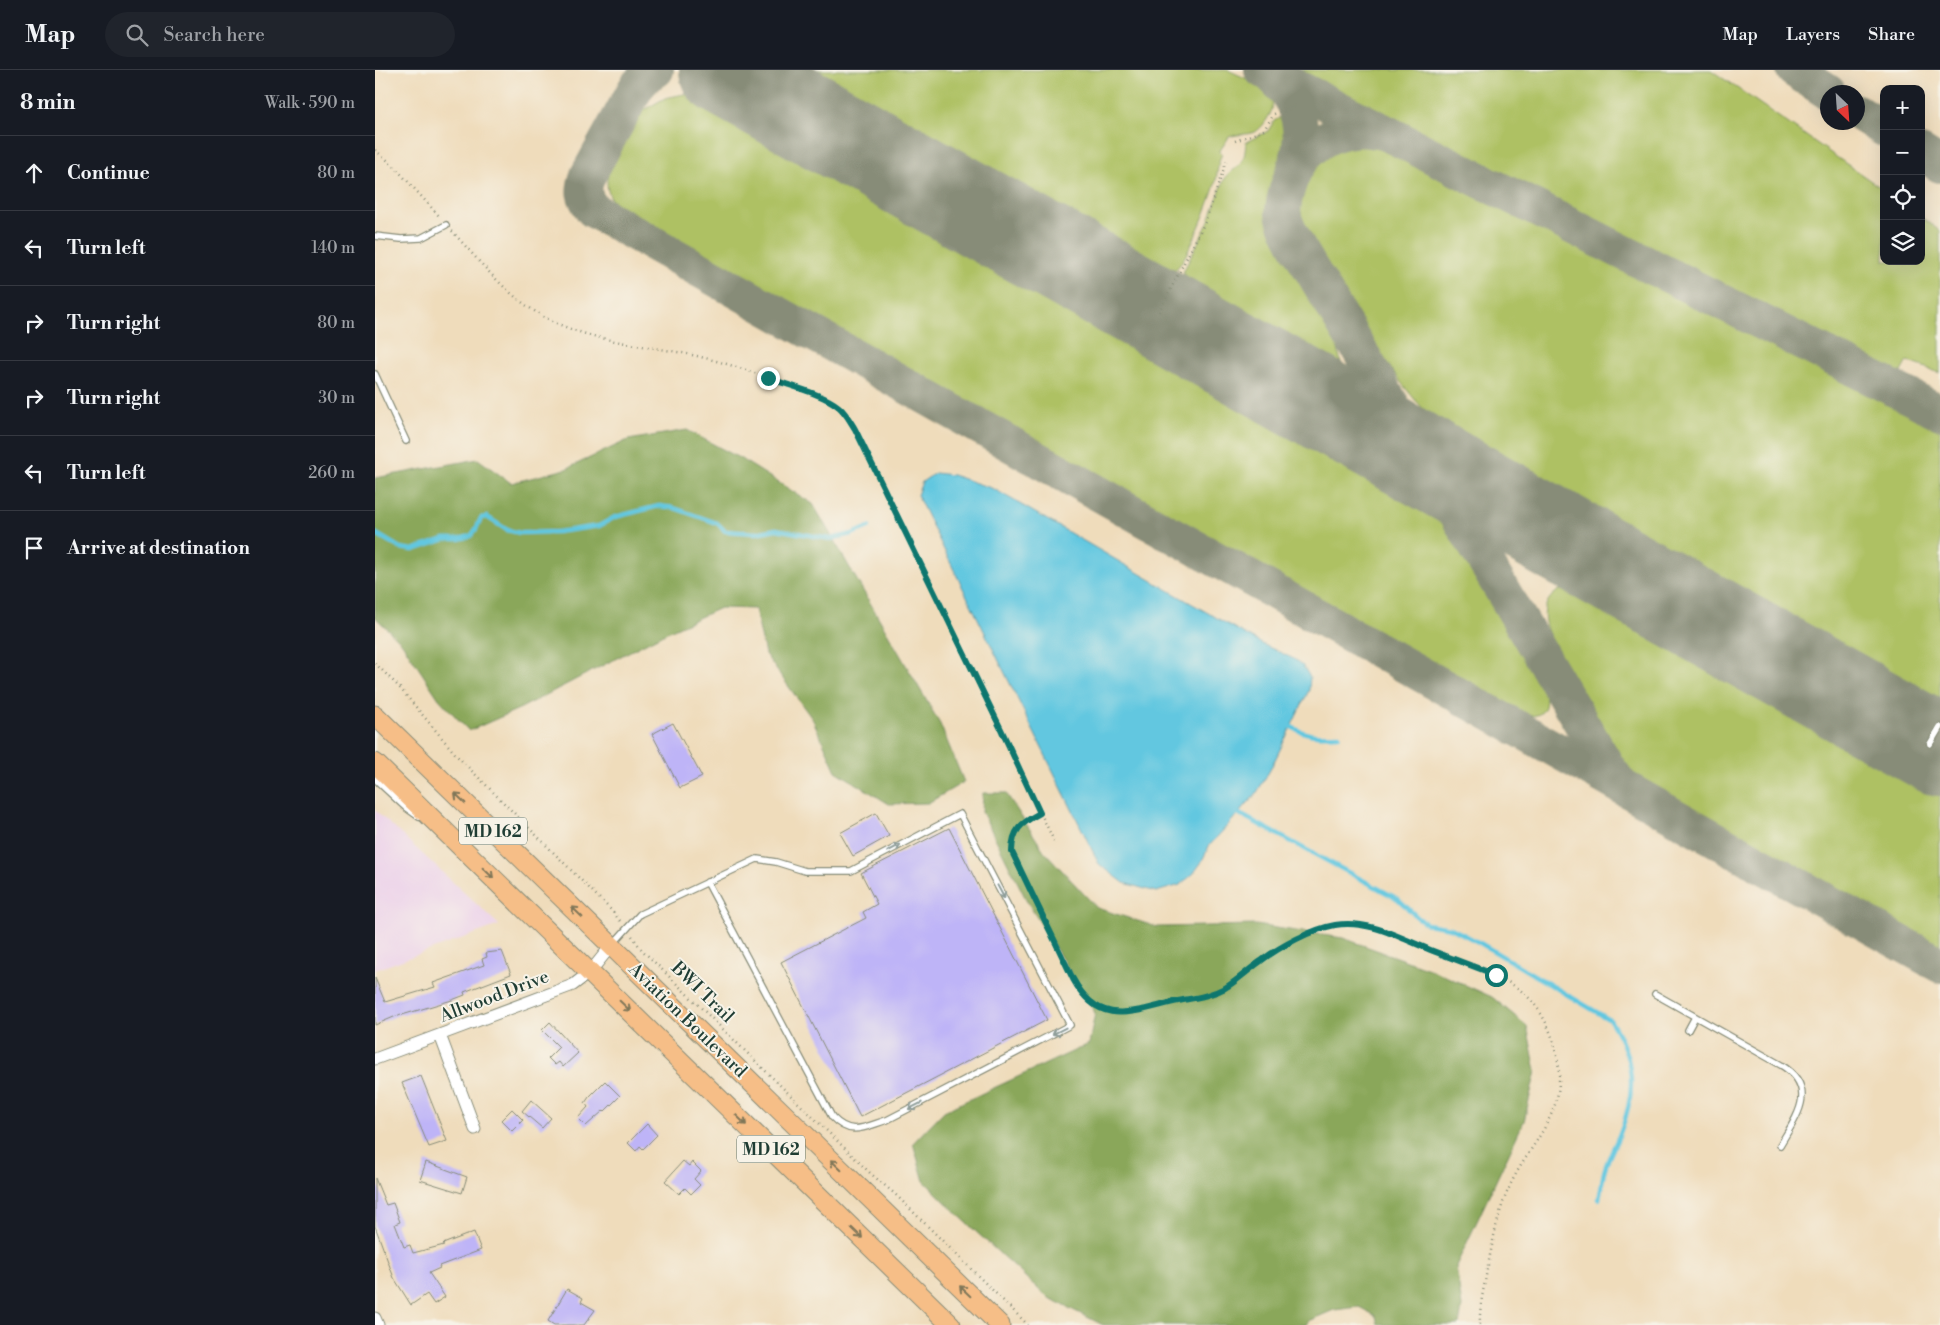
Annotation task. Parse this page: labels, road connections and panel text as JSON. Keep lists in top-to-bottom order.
{
  "streets": {
    "main road": ["MD 162", "Aviation Boulevard"],
    "street": ["Allwood Drive"],
    "path": ["BWI Trail"]
  },
  "crossings": [
    ["Allwood Drive", "Aviation Boulevard"]
  ],
  "north": "bottom right",
  "page": {
    "header": "Map",
    "search": "Search here",
    "nav": ["Map", "Layers", "Share"],
    "heading": ["8 min", "Walk · 590 m"],
    "map_buttons": ["+", "−"],
    "list": [
      ["Continue", "80 m"],
      ["Turn left", "140 m"],
      ["Turn right", "80 m"],
      ["Turn right", "30 m"],
      ["Turn left", "260 m"],
      "Arrive at destination"
    ]
  }
}
